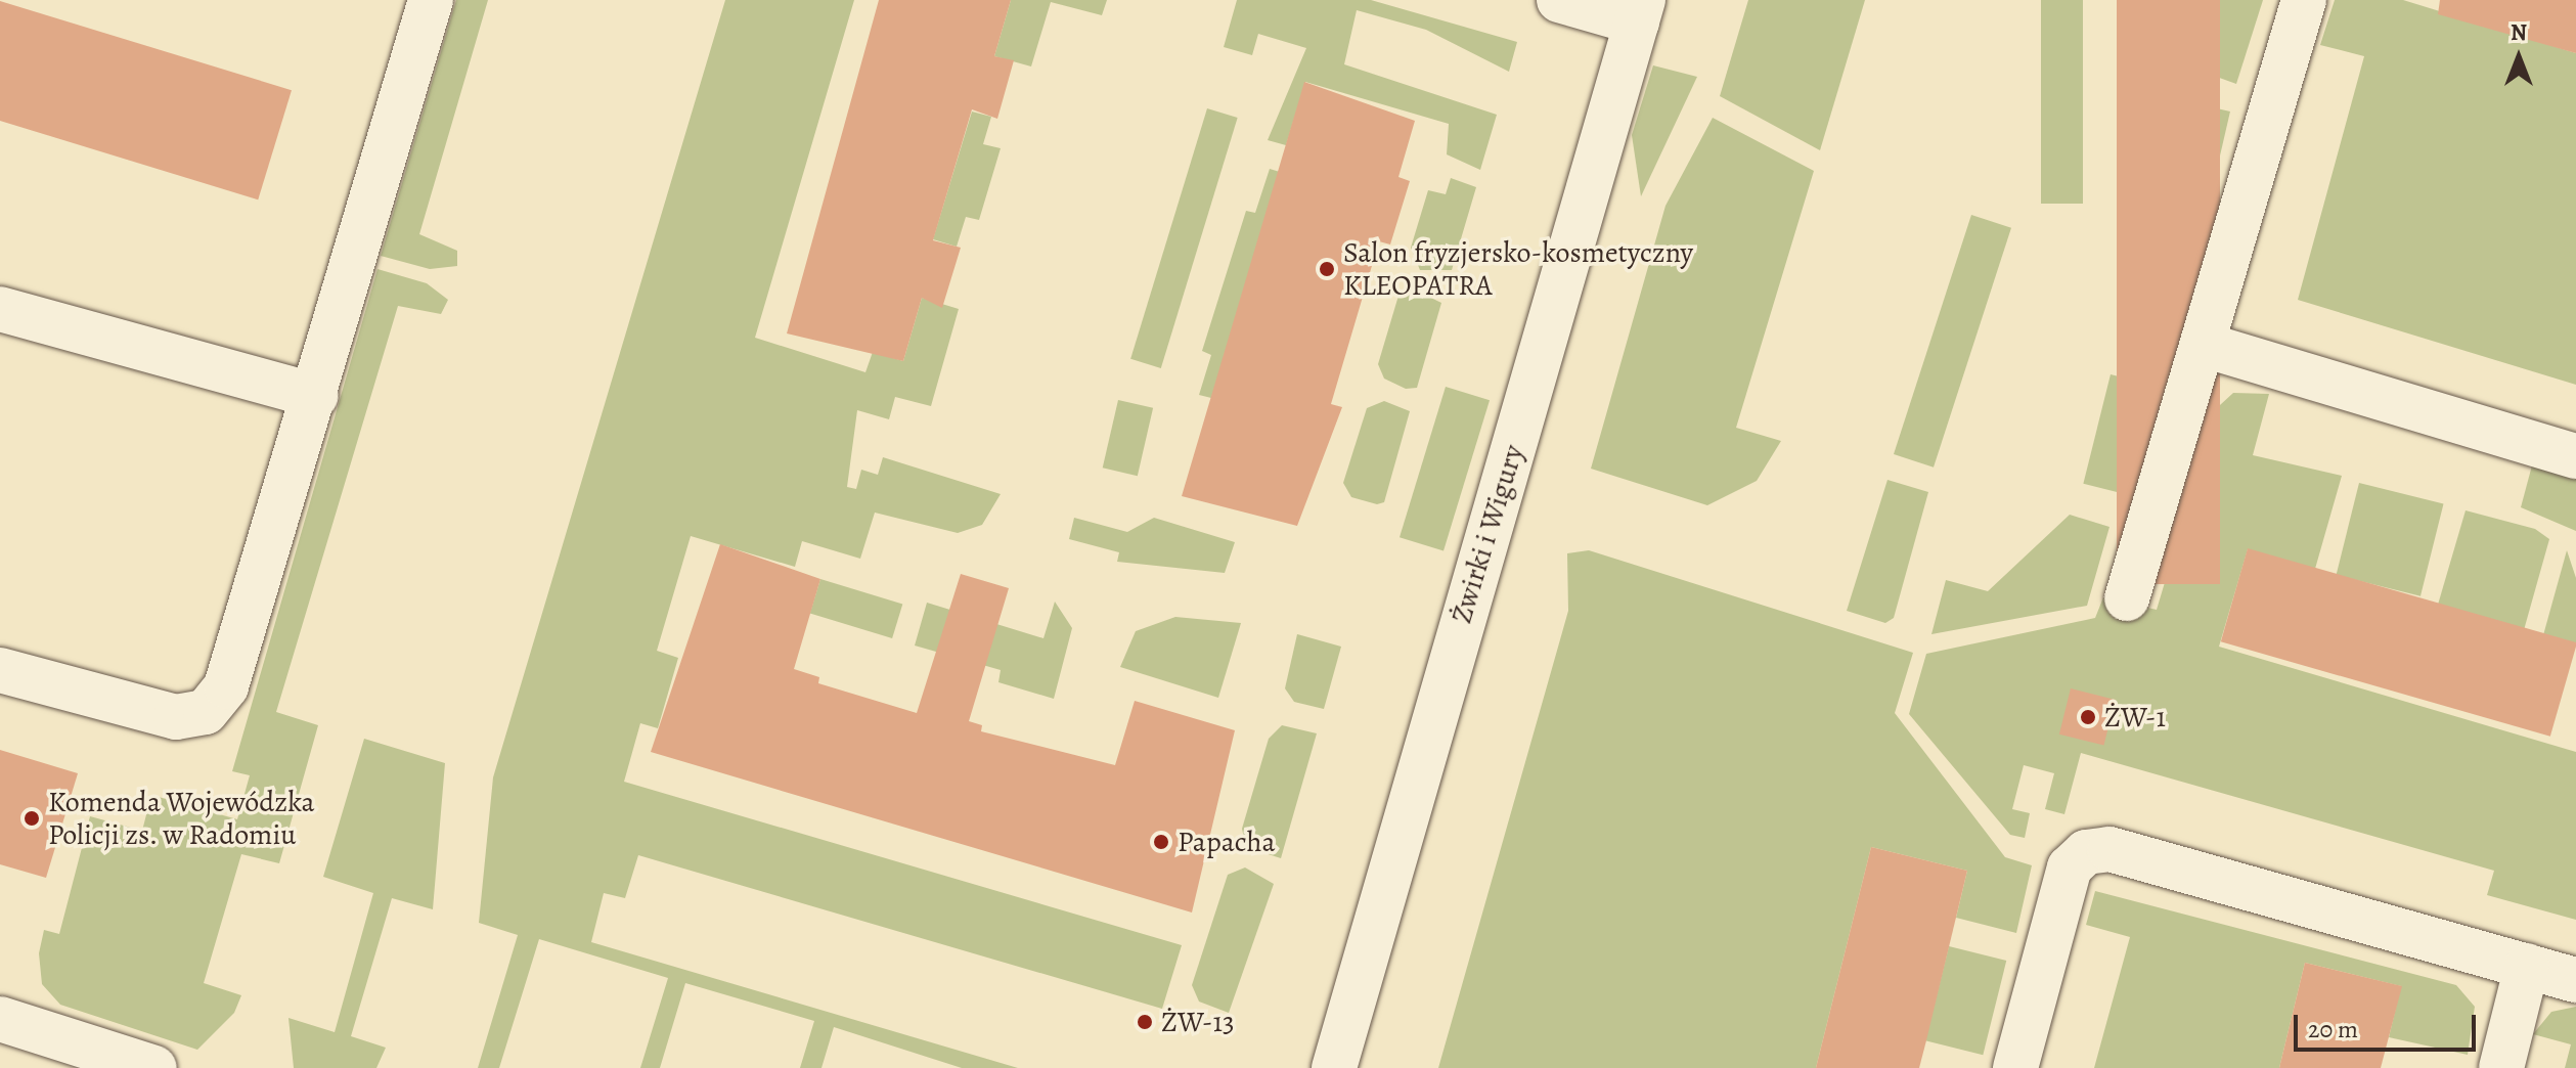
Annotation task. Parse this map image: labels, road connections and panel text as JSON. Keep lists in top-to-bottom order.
{
  "streets": {
    "street": ["Żwirki i Wigury"]
  },
  "places": [
    "Salon fryzjersko-kosmetyczny KLEOPATRA",
    "ŻW-1",
    "Komenda Wojewódzka Policji zs. w Radomiu",
    "Papacha",
    "ŻW-13"
  ],
  "scale_bar": "20 m",
  "north": "top"
}
